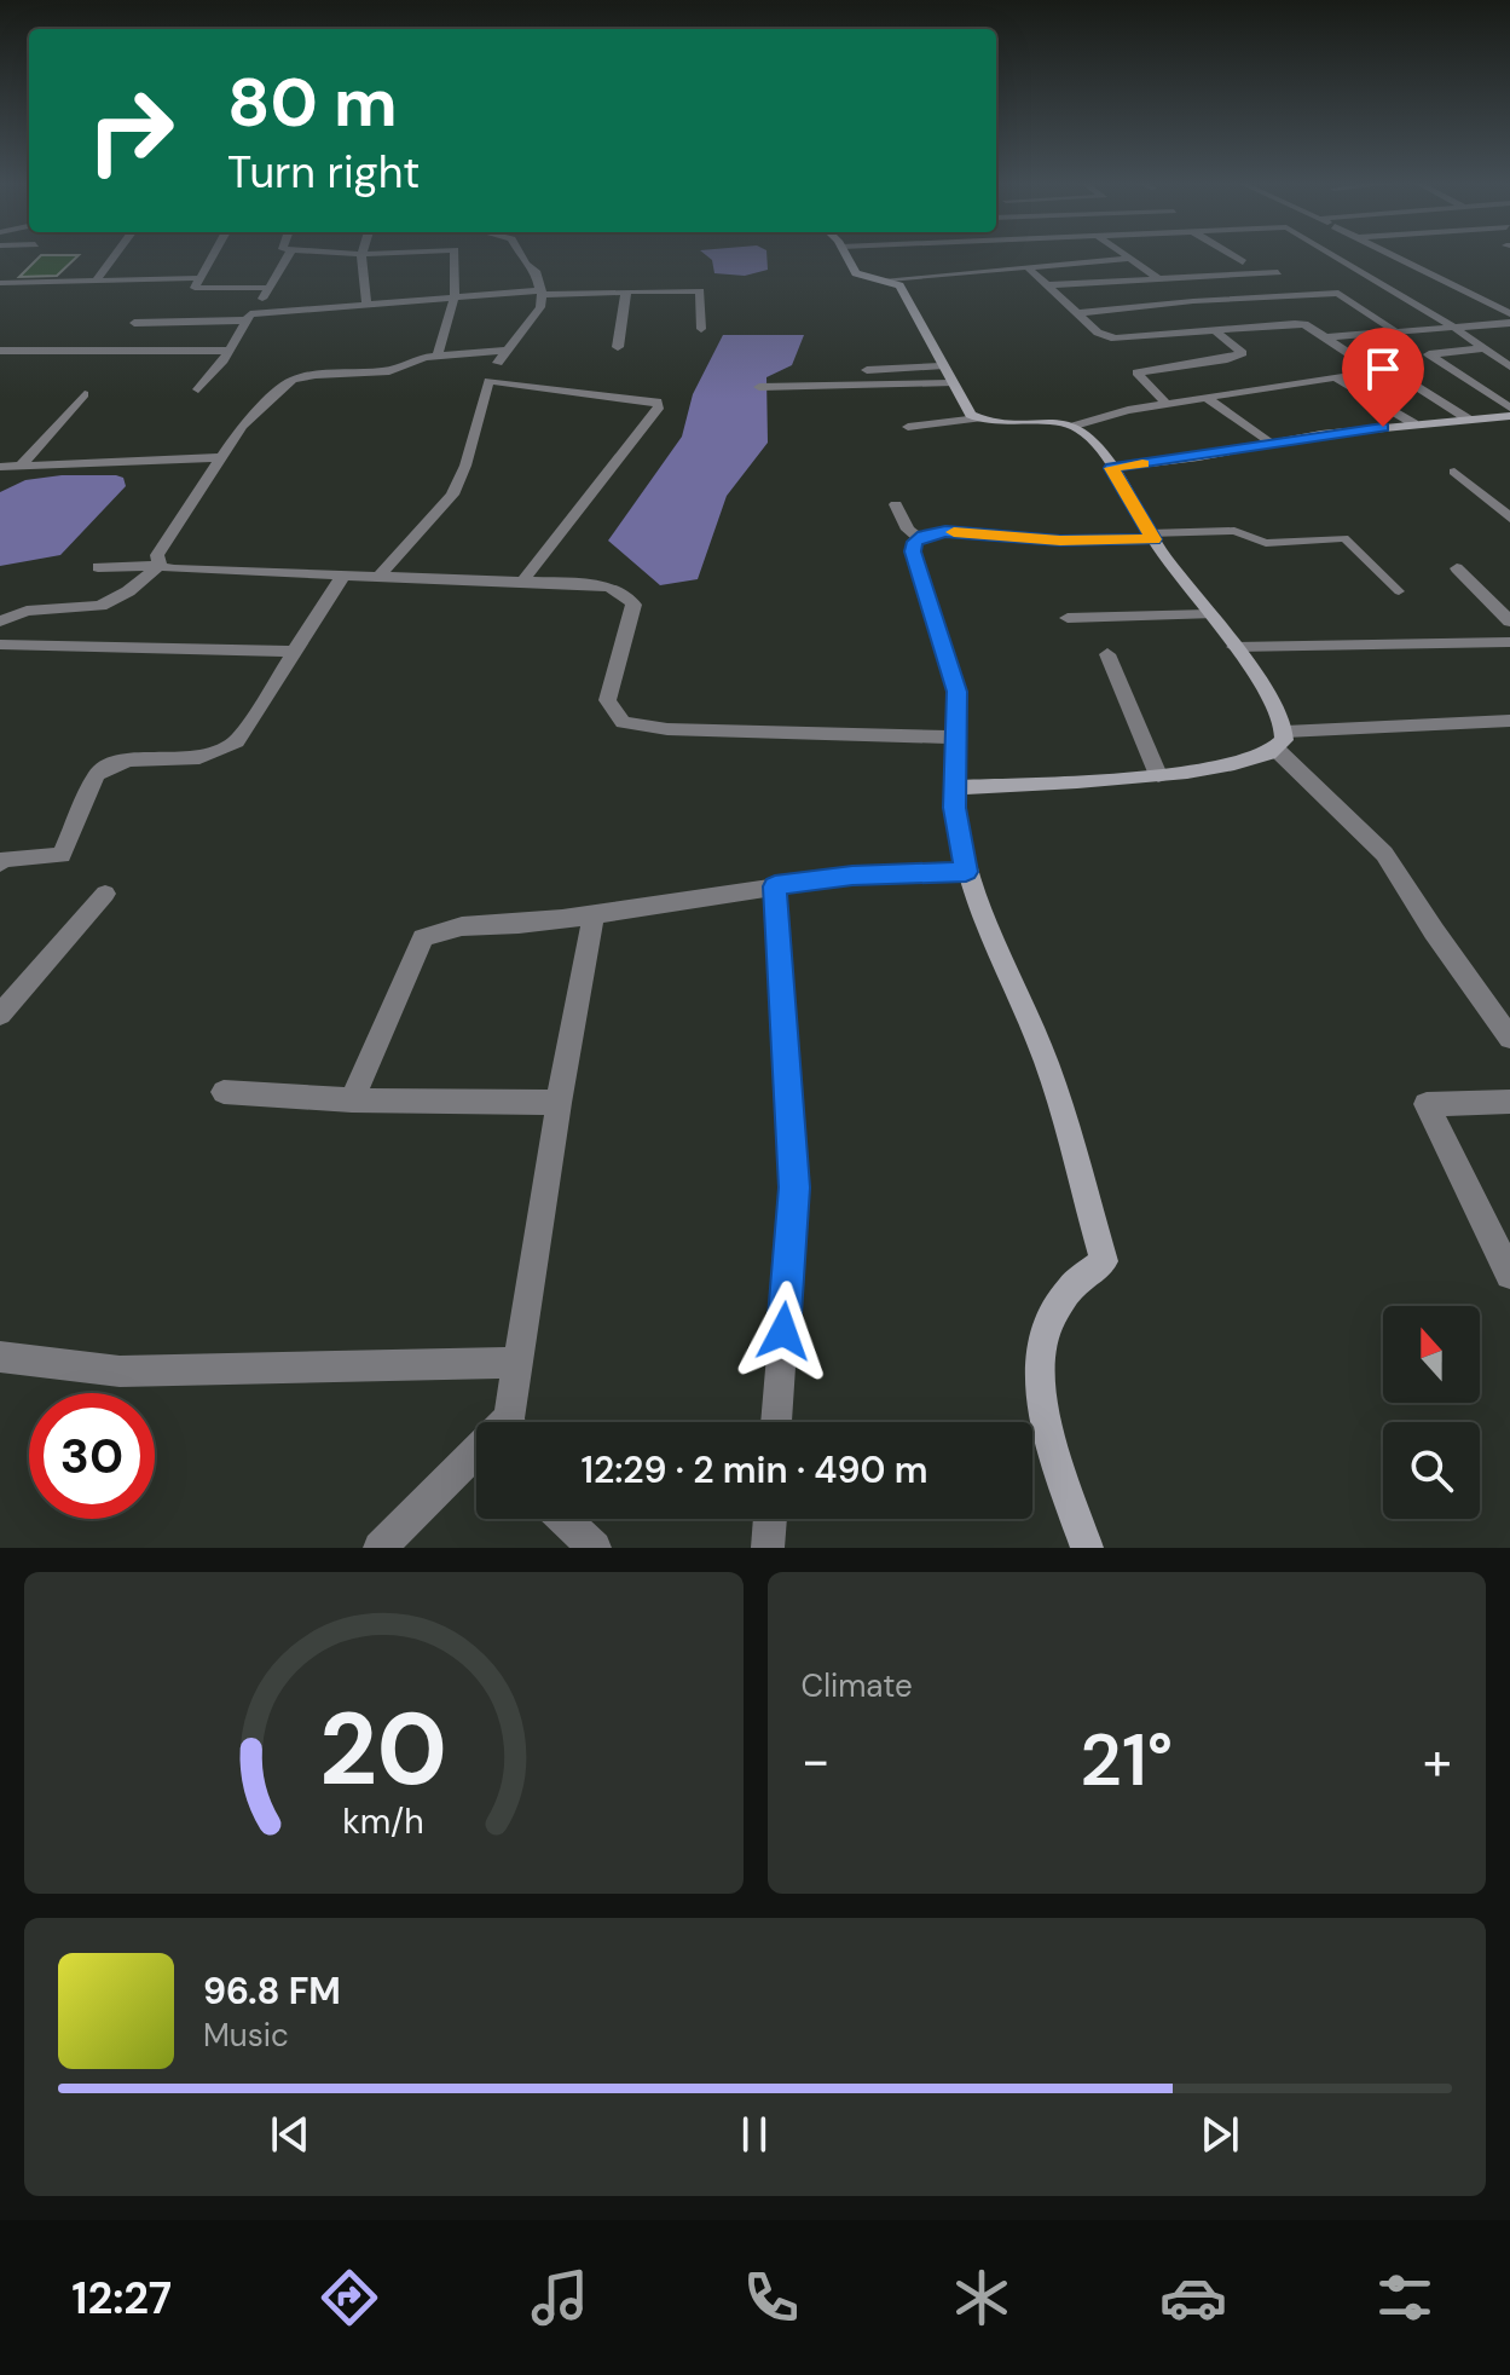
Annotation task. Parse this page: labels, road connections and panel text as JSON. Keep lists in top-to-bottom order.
{
  "north": "top",
  "page": {
    "turn": ["80 m", "Turn right"],
    "limit": "30",
    "trip": "12:29 · 2 min · 490 m",
    "tile": "Climate",
    "heat": ["−", "21°", "+"],
    "song": ["96.8 FM", "Music"],
    "tabs": "12:27",
    "gauge": ["20", "km/h"]
  }
}
